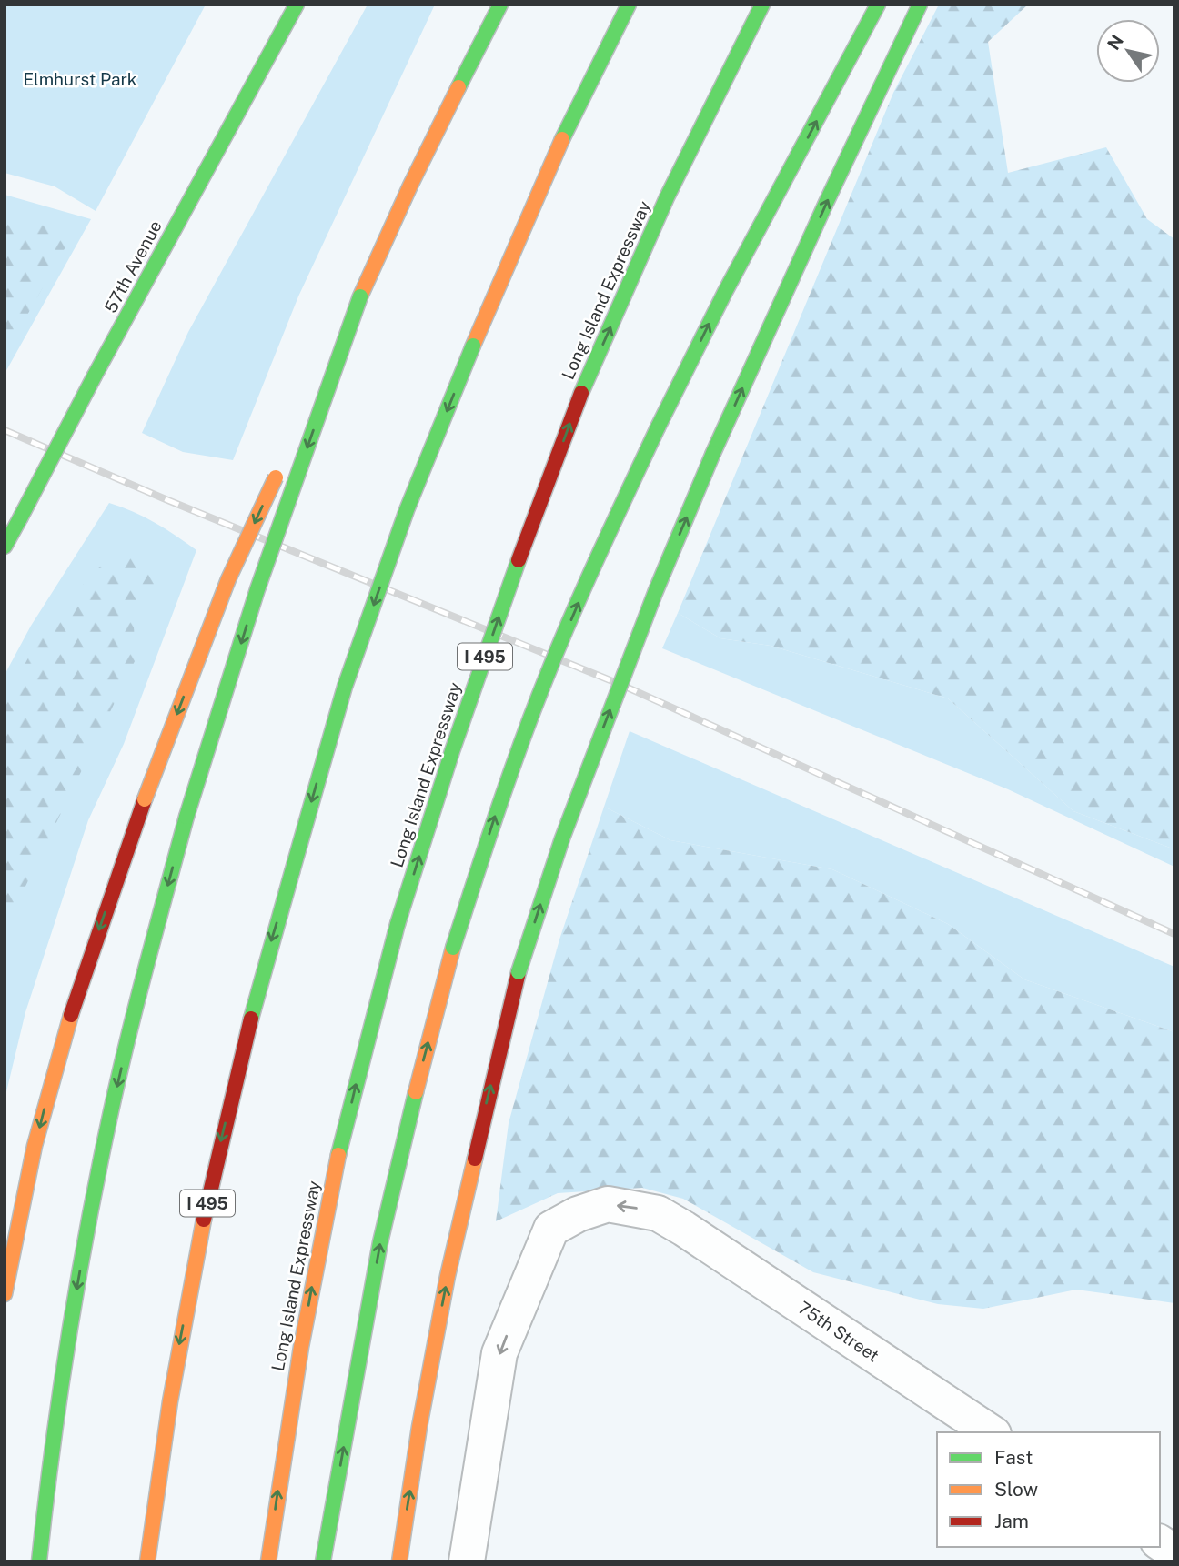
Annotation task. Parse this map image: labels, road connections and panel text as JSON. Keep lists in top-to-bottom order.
{
  "streets": {
    "main road": ["57th Avenue", "Long Island Expressway", "I 495"],
    "street": ["75th Street"]
  },
  "parks": ["Elmhurst Park"],
  "legend": ["Fast", "Slow", "Jam"],
  "north": "top left"
}
